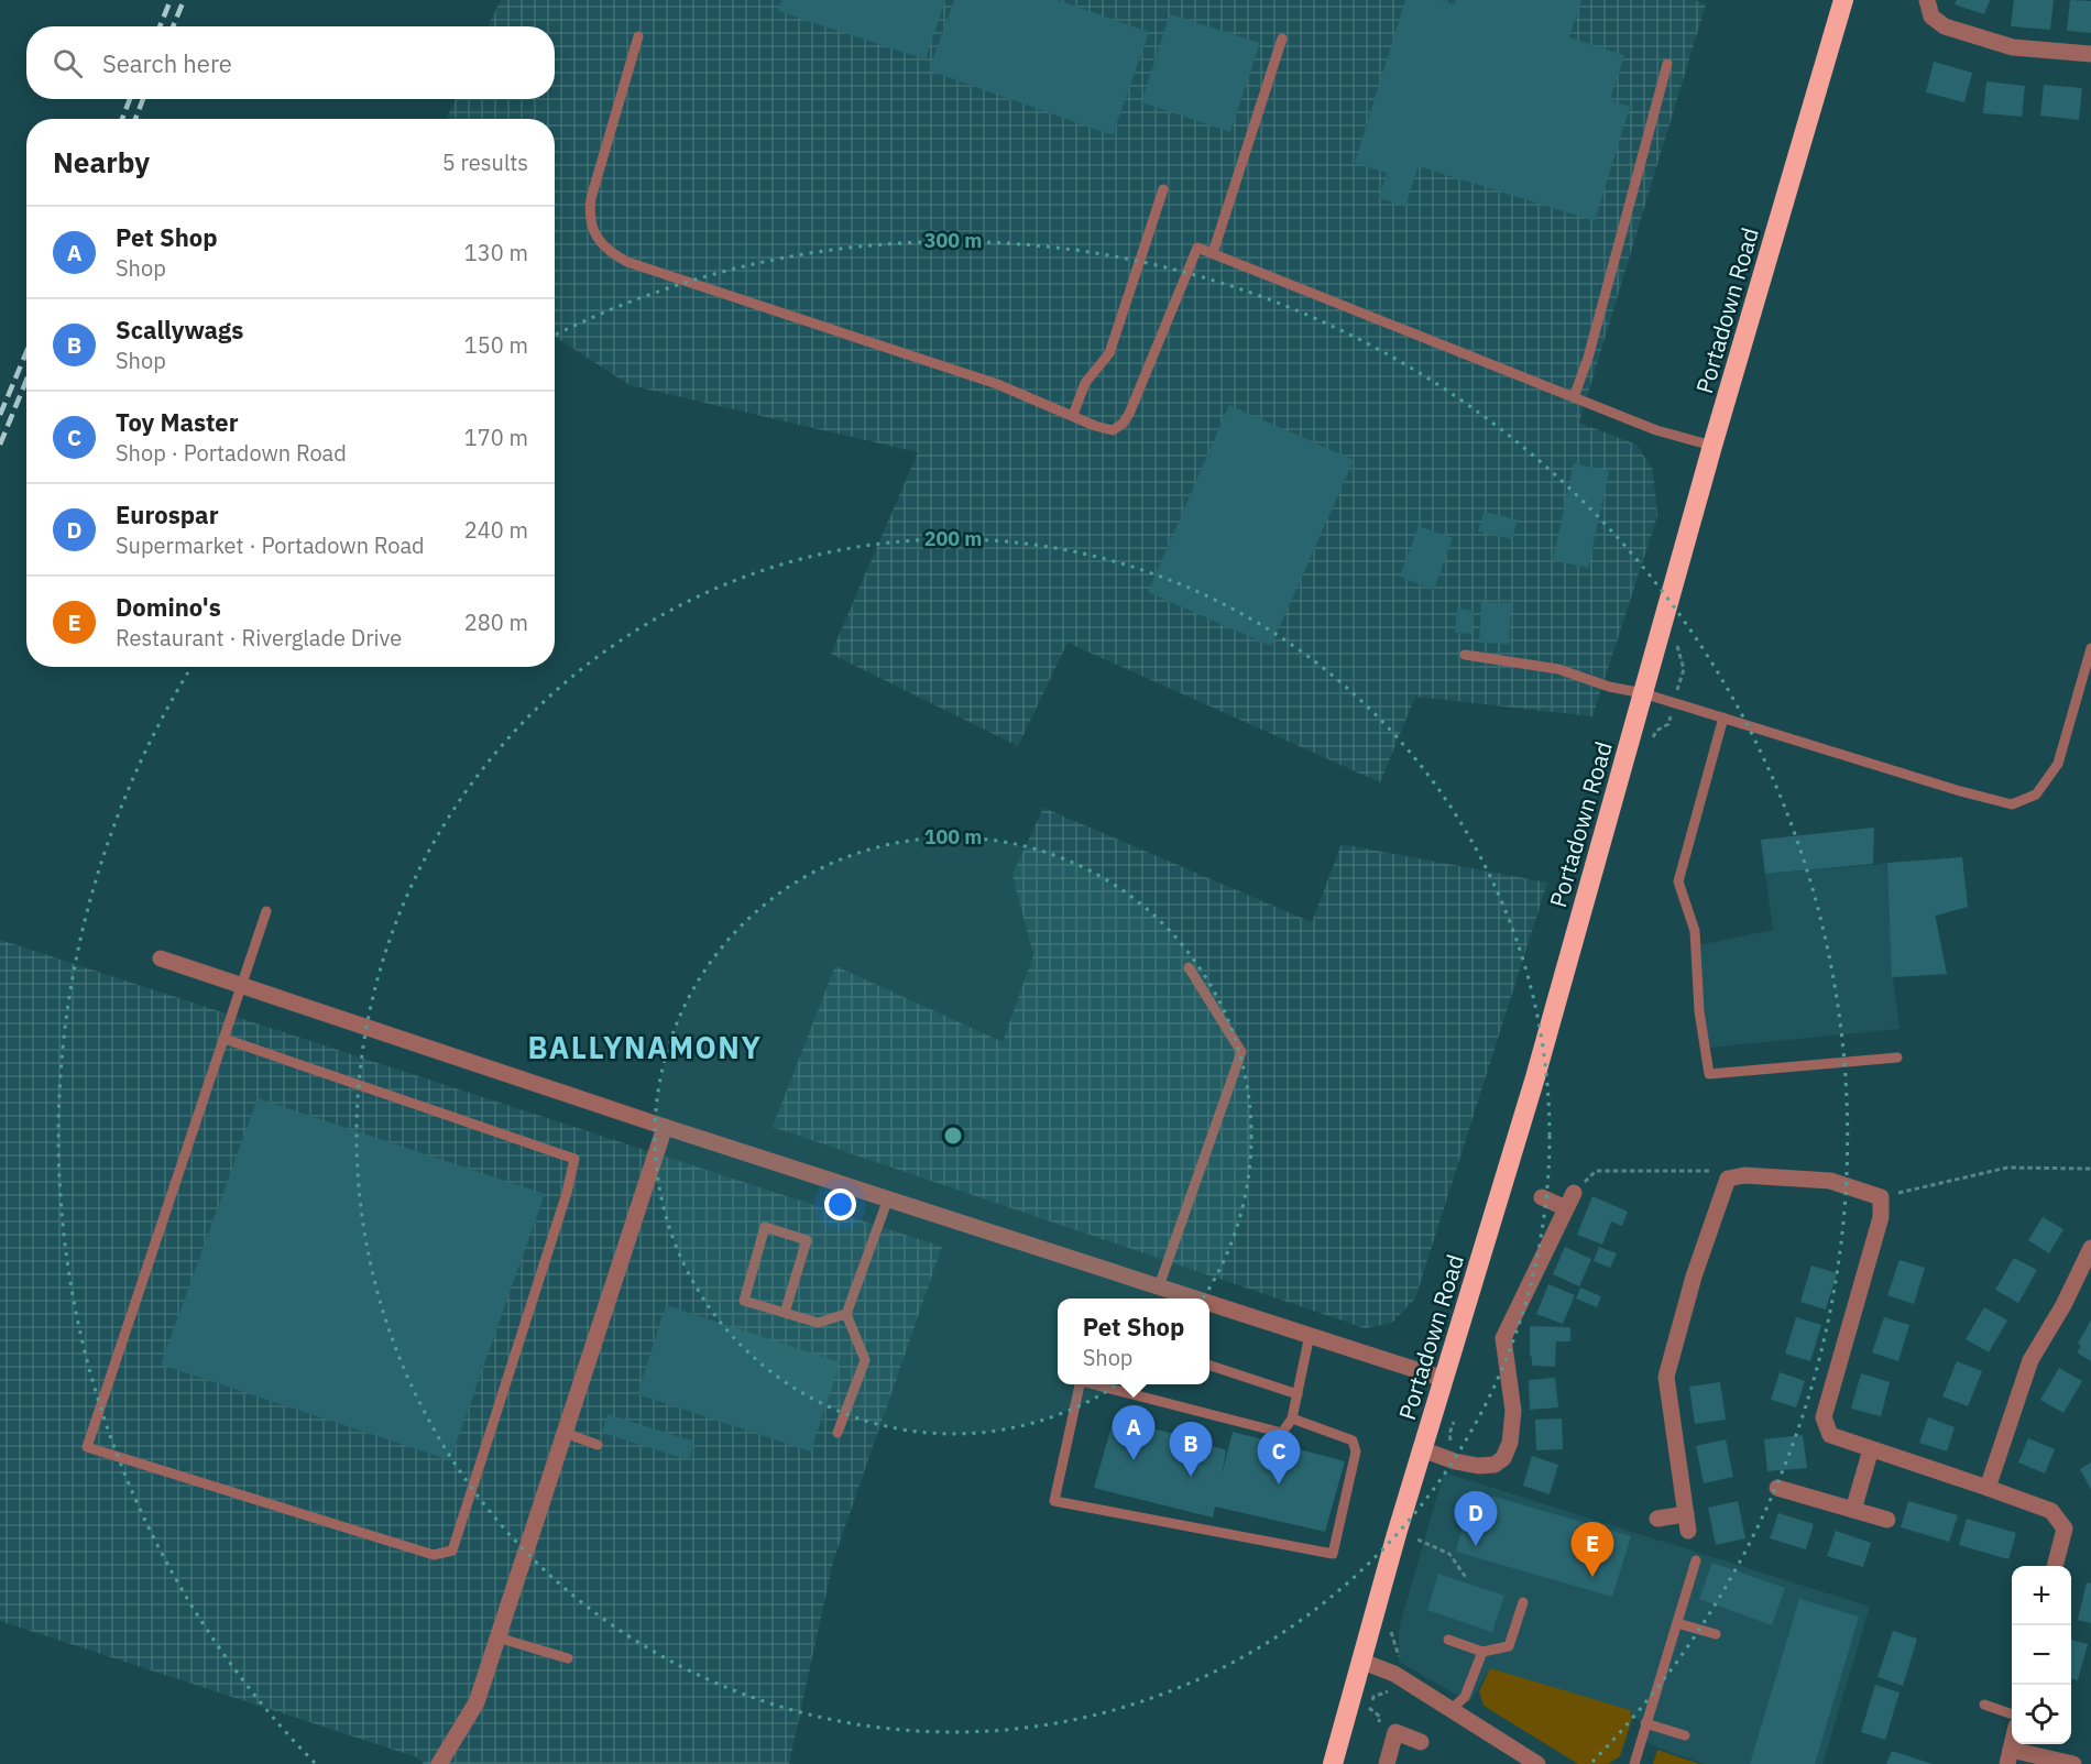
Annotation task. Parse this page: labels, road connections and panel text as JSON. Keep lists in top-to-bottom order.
{
  "streets": {
    "highway": ["Portadown Road"]
  },
  "districts": ["BALLYNAMONY"],
  "page": {
    "search": "Search here",
    "heading": ["Nearby", "5 results"],
    "list": [
      {
        "mark": "A",
        "name": "Pet Shop",
        "note": "Shop",
        "value": "130 m"
      },
      {
        "mark": "B",
        "name": "Scallywags",
        "note": "Shop",
        "value": "150 m"
      },
      {
        "mark": "C",
        "name": "Toy Master",
        "note": "Shop · Portadown Road",
        "value": "170 m"
      },
      {
        "mark": "D",
        "name": "Eurospar",
        "note": "Supermarket · Portadown Road",
        "value": "240 m"
      },
      {
        "mark": "E",
        "name": "Domino's",
        "note": "Restaurant · Riverglade Drive",
        "value": "280 m"
      }
    ],
    "popup": ["Pet Shop", "Shop"],
    "pins": [
      "A",
      "B",
      "C",
      "D",
      "E"
    ],
    "map_buttons": ["+", "−"]
  },
  "rings": ["300 m", "200 m", "100 m"]
}
